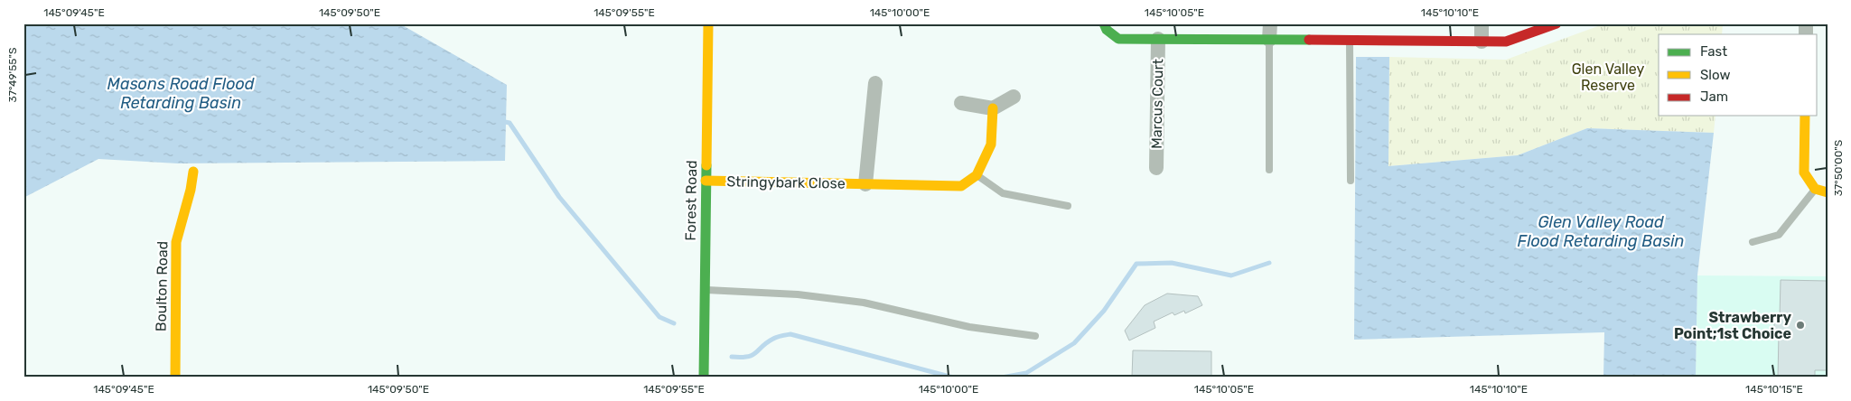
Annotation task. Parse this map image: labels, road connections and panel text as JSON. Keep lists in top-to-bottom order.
{
  "streets": {
    "street": [
      "Marcus Court",
      "Stringybark Close",
      "Forest Road",
      "Boulton Road"
    ]
  },
  "crossings": [
    ["Stringybark Close", "Forest Road"]
  ],
  "water": ["Masons Road Flood Retarding Basin", "Glen Valley Road Flood Retarding Basin"],
  "parks": ["Glen Valley Reserve"],
  "places": ["Strawberry Point;1st Choice"],
  "legend": ["Fast", "Slow", "Jam"],
  "coordinates": [
    "145°09'45\"E",
    "145°09'50\"E",
    "145°09'55\"E",
    "145°10'00\"E",
    "145°10'05\"E",
    "145°10'10\"E",
    "37°49'55\"S",
    "37°50'00\"S",
    "145°10'15\"E"
  ]
}
